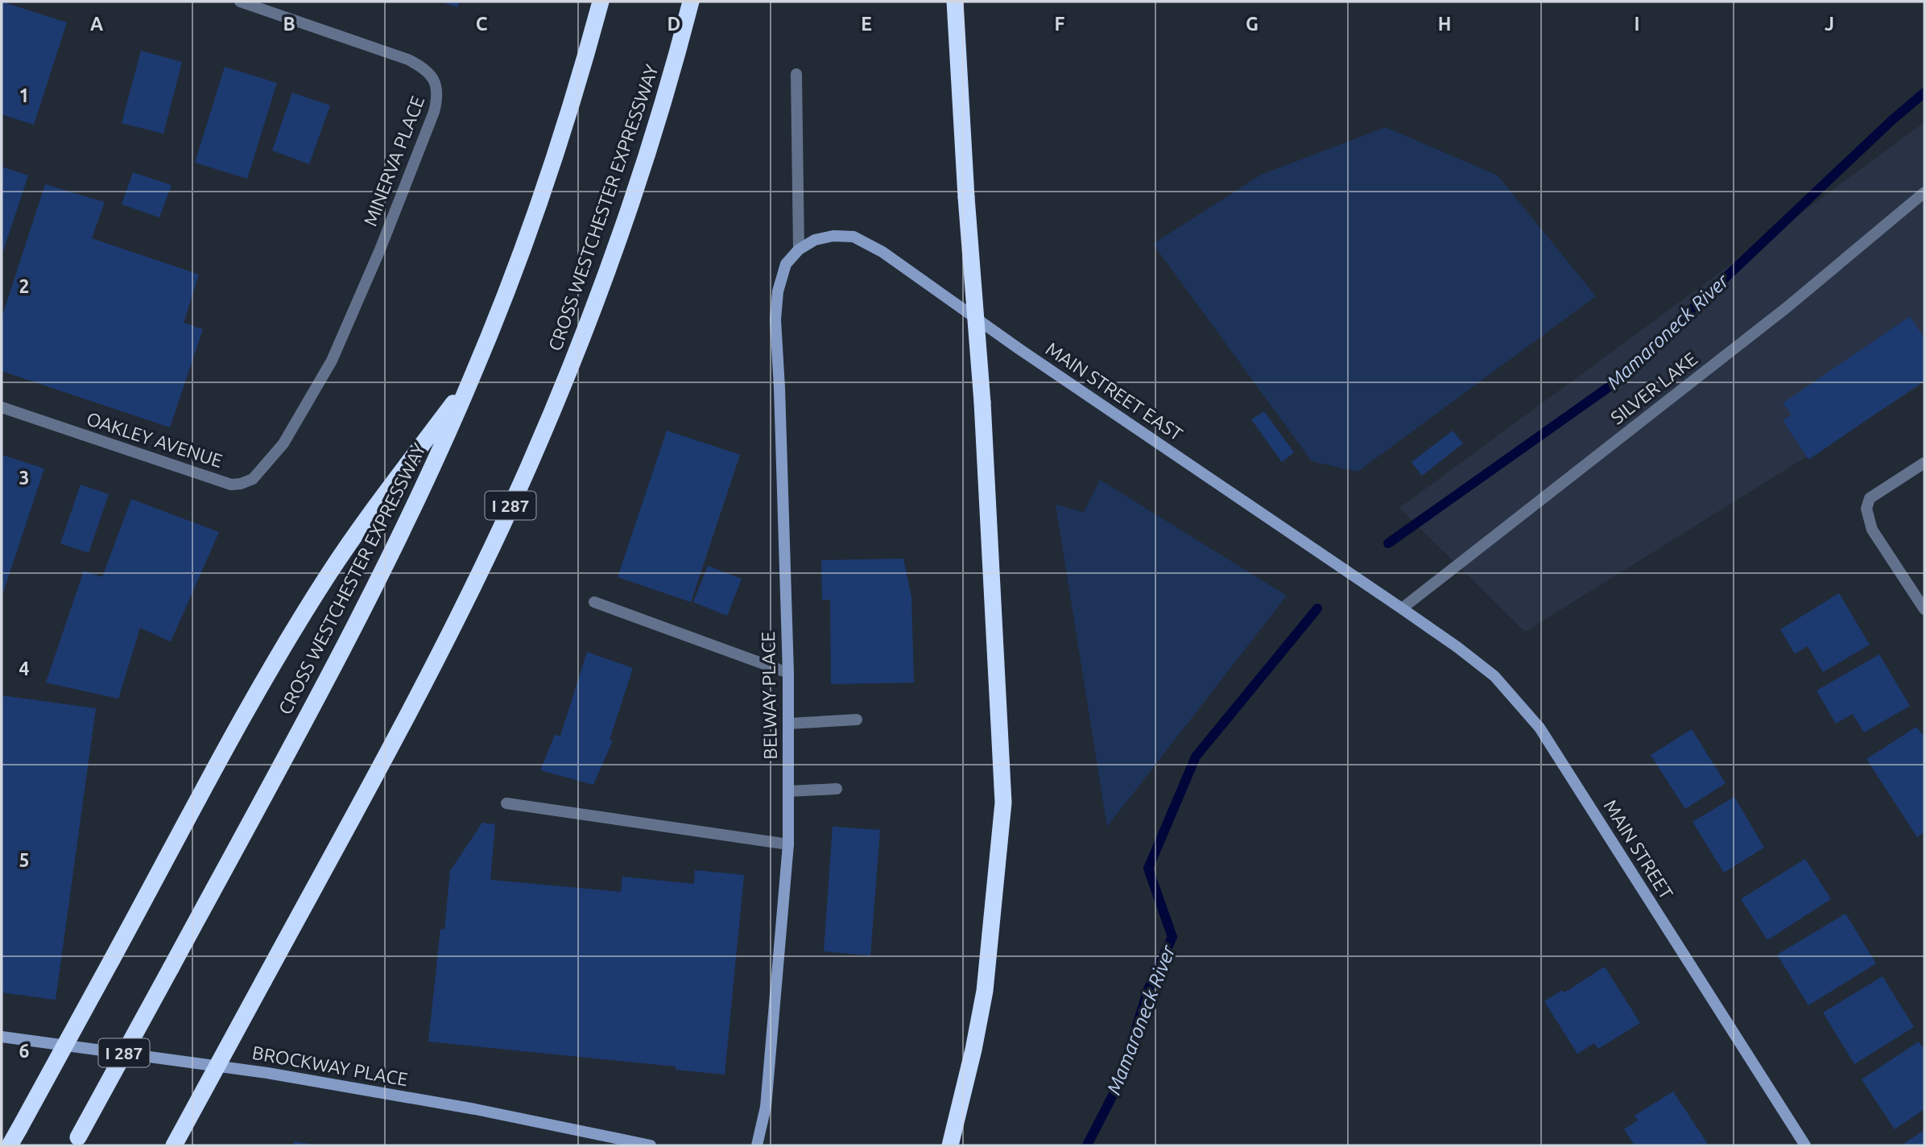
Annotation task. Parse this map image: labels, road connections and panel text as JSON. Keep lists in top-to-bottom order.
{
  "streets": {
    "highway": ["CROSS WESTCHESTER EXPRESSWAY", "I 287"],
    "street": [
      "MINERVA PLACE",
      "SILVER LAKE",
      "MAIN STREET EAST",
      "OAKLEY AVENUE",
      "BELWAY PLACE",
      "MAIN STREET",
      "BROCKWAY PLACE"
    ]
  },
  "crossings": [
    ["MINERVA PLACE", "OAKLEY AVENUE"],
    ["SILVER LAKE", "MAIN STREET EAST"],
    ["SILVER LAKE", "MAIN STREET"],
    ["MAIN STREET EAST", "BELWAY PLACE"],
    ["MAIN STREET EAST", "MAIN STREET"]
  ],
  "water": ["Mamaroneck River"],
  "grid": {
    "columns": [
      "A",
      "B",
      "C",
      "D",
      "E",
      "F",
      "G",
      "H",
      "I",
      "J"
    ],
    "rows": [
      "1",
      "2",
      "3",
      "4",
      "5",
      "6"
    ]
  }
}
